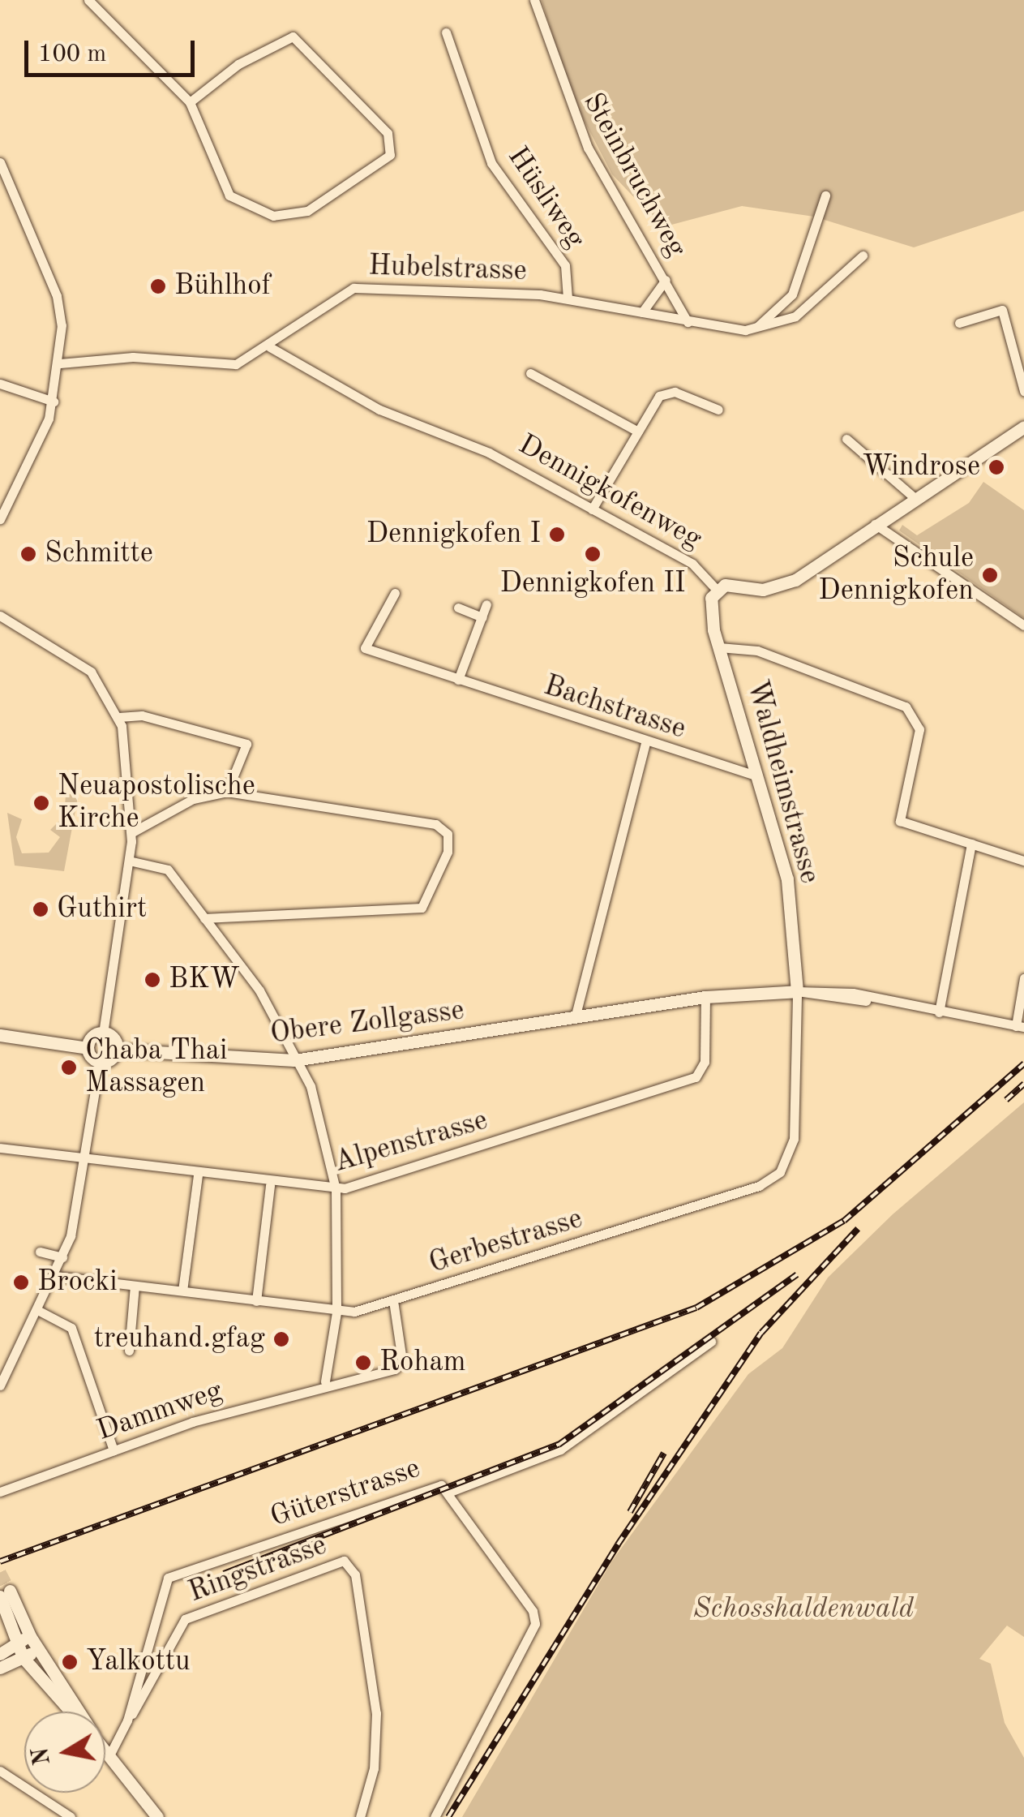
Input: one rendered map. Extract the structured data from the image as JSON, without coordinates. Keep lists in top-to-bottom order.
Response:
{
  "streets": {
    "street": [
      "Steinbruchweg",
      "Hüsliweg",
      "Hubelstrasse",
      "Dennigkofenweg",
      "Bachstrasse",
      "Waldheimstrasse",
      "Obere Zollgasse",
      "Alpenstrasse",
      "Gerbestrasse",
      "Dammweg",
      "Güterstrasse",
      "Ringstrasse"
    ]
  },
  "crossings": [
    ["Steinbruchweg", "Hubelstrasse"],
    ["Hüsliweg", "Hubelstrasse"],
    ["Hubelstrasse", "Dennigkofenweg"],
    ["Dennigkofenweg", "Waldheimstrasse"],
    ["Bachstrasse", "Waldheimstrasse"],
    ["Waldheimstrasse", "Obere Zollgasse"],
    ["Waldheimstrasse", "Gerbestrasse"],
    ["Obere Zollgasse", "Alpenstrasse"],
    ["Obere Zollgasse", "Gerbestrasse"],
    ["Gerbestrasse", "Dammweg"],
    ["Güterstrasse", "Ringstrasse"]
  ],
  "parks": ["Schosshaldenwald"],
  "places": [
    "Bühlhof",
    "Windrose",
    "Dennigkofen I",
    "Schmitte",
    "Dennigkofen II",
    "Schule Dennigkofen",
    "Neuapostolische Kirche",
    "Guthirt",
    "BKW",
    "Chaba Thai Massagen",
    "Brocki",
    "treuhand.gfag",
    "Roham",
    "Yalkottu"
  ],
  "scale_bar": "100 m",
  "north": "left"
}
